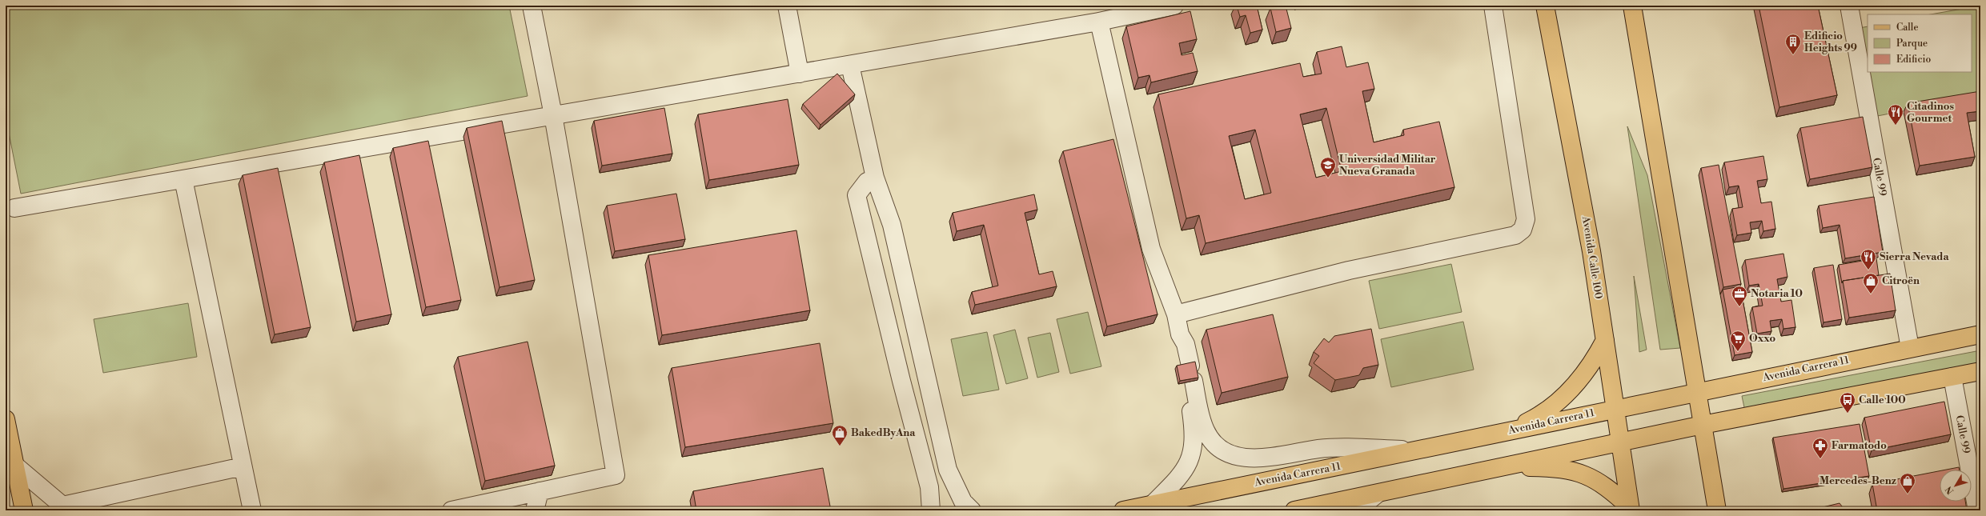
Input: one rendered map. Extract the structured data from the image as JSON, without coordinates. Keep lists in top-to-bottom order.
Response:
{
  "streets": {
    "main road": ["Avenida Calle 100", "Avenida Carrera 11"],
    "street": ["Calle 99"]
  },
  "crossings": [
    ["Calle 99", "Avenida Carrera 11"],
    ["Avenida Calle 100", "Avenida Carrera 11"]
  ],
  "places": {
    "building": ["Edificio Heights 99"],
    "restaurant": ["Citadinos Gourmet", "Sierra Nevada"],
    "school or university": ["Universidad Militar Nueva Granada"],
    "shop": ["Citroën", "BakedByAna", "Mercedes-Benz"],
    "office": ["Notaria 10"],
    "supermarket": ["Oxxo"],
    "bus stop": ["Calle 100"],
    "pharmacy": ["Farmatodo"]
  },
  "legend": ["Calle", "Parque", "Edificio"],
  "north": "bottom left"
}
